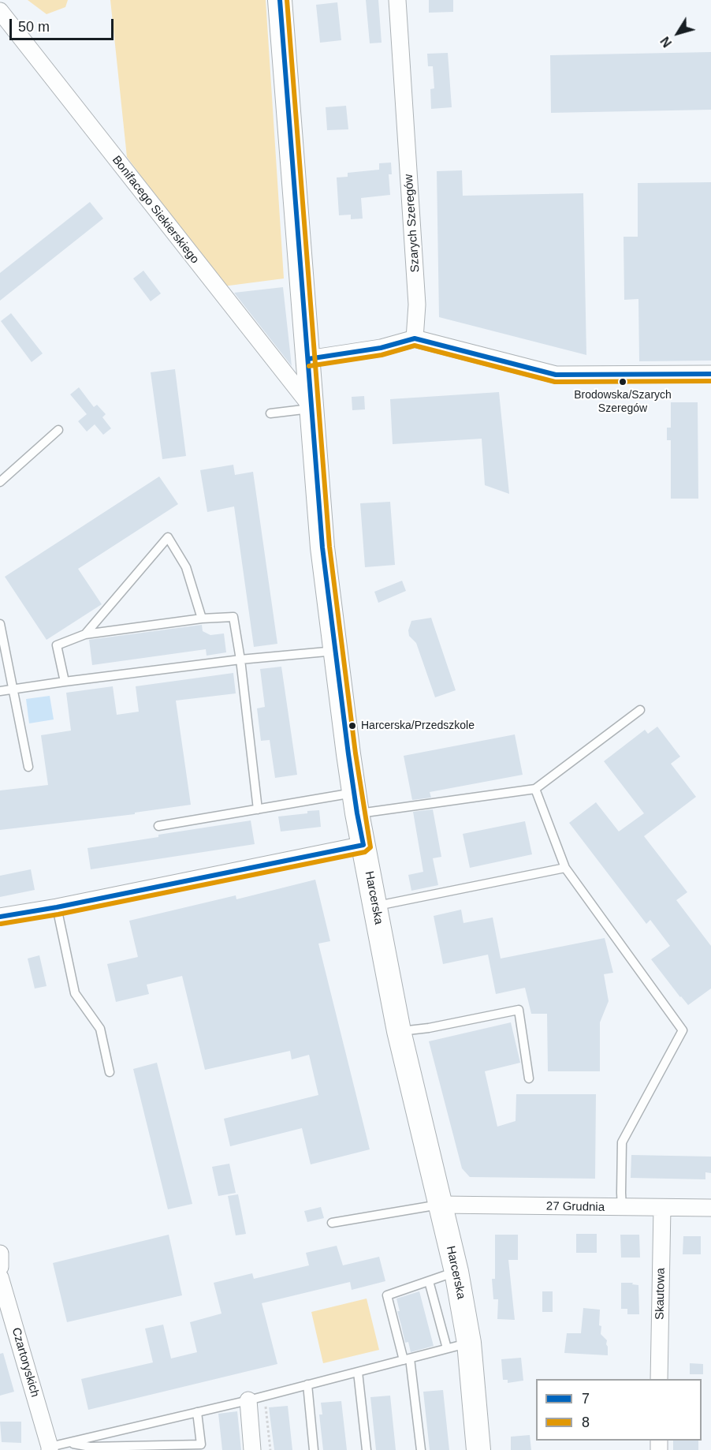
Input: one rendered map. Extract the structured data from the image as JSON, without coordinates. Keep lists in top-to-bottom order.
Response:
{
  "streets": {
    "street": [
      "Bonifacego Siekierskiego",
      "Szarych Szeregów",
      "Harcerska",
      "27 Grudnia",
      "Skautowa",
      "Czartoryskich"
    ]
  },
  "crossings": [
    ["Bonifacego Siekierskiego", "Harcerska"],
    ["Harcerska", "27 Grudnia"],
    ["27 Grudnia", "Skautowa"]
  ],
  "places": ["Brodowska/Szarych Szeregów", "Harcerska/Przedszkole"],
  "lines": ["transit line 7", "transit line 8"],
  "legend": ["7", "8"],
  "scale_bar": "50 m",
  "north": "bottom left"
}
